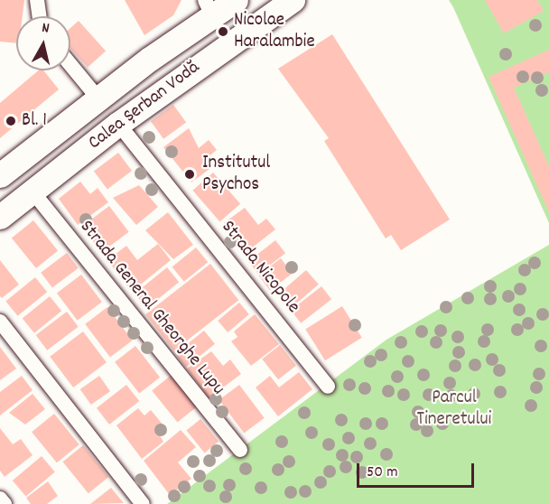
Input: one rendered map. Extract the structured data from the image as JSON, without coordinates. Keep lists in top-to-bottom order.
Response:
{
  "streets": {
    "main road": ["Calea Șerban Vodă"],
    "street": ["Strada Nicopole", "Strada General Gheorghe Lupu"]
  },
  "crossings": [
    ["Calea Șerban Vodă", "Strada Nicopole"],
    ["Calea Șerban Vodă", "Strada General Gheorghe Lupu"]
  ],
  "parks": ["Parcul Tineretului"],
  "places": ["Nicolae Haralambie", "Bl. 1", "Institutul Psychos"],
  "scale_bar": "50 m",
  "north": "top"
}
